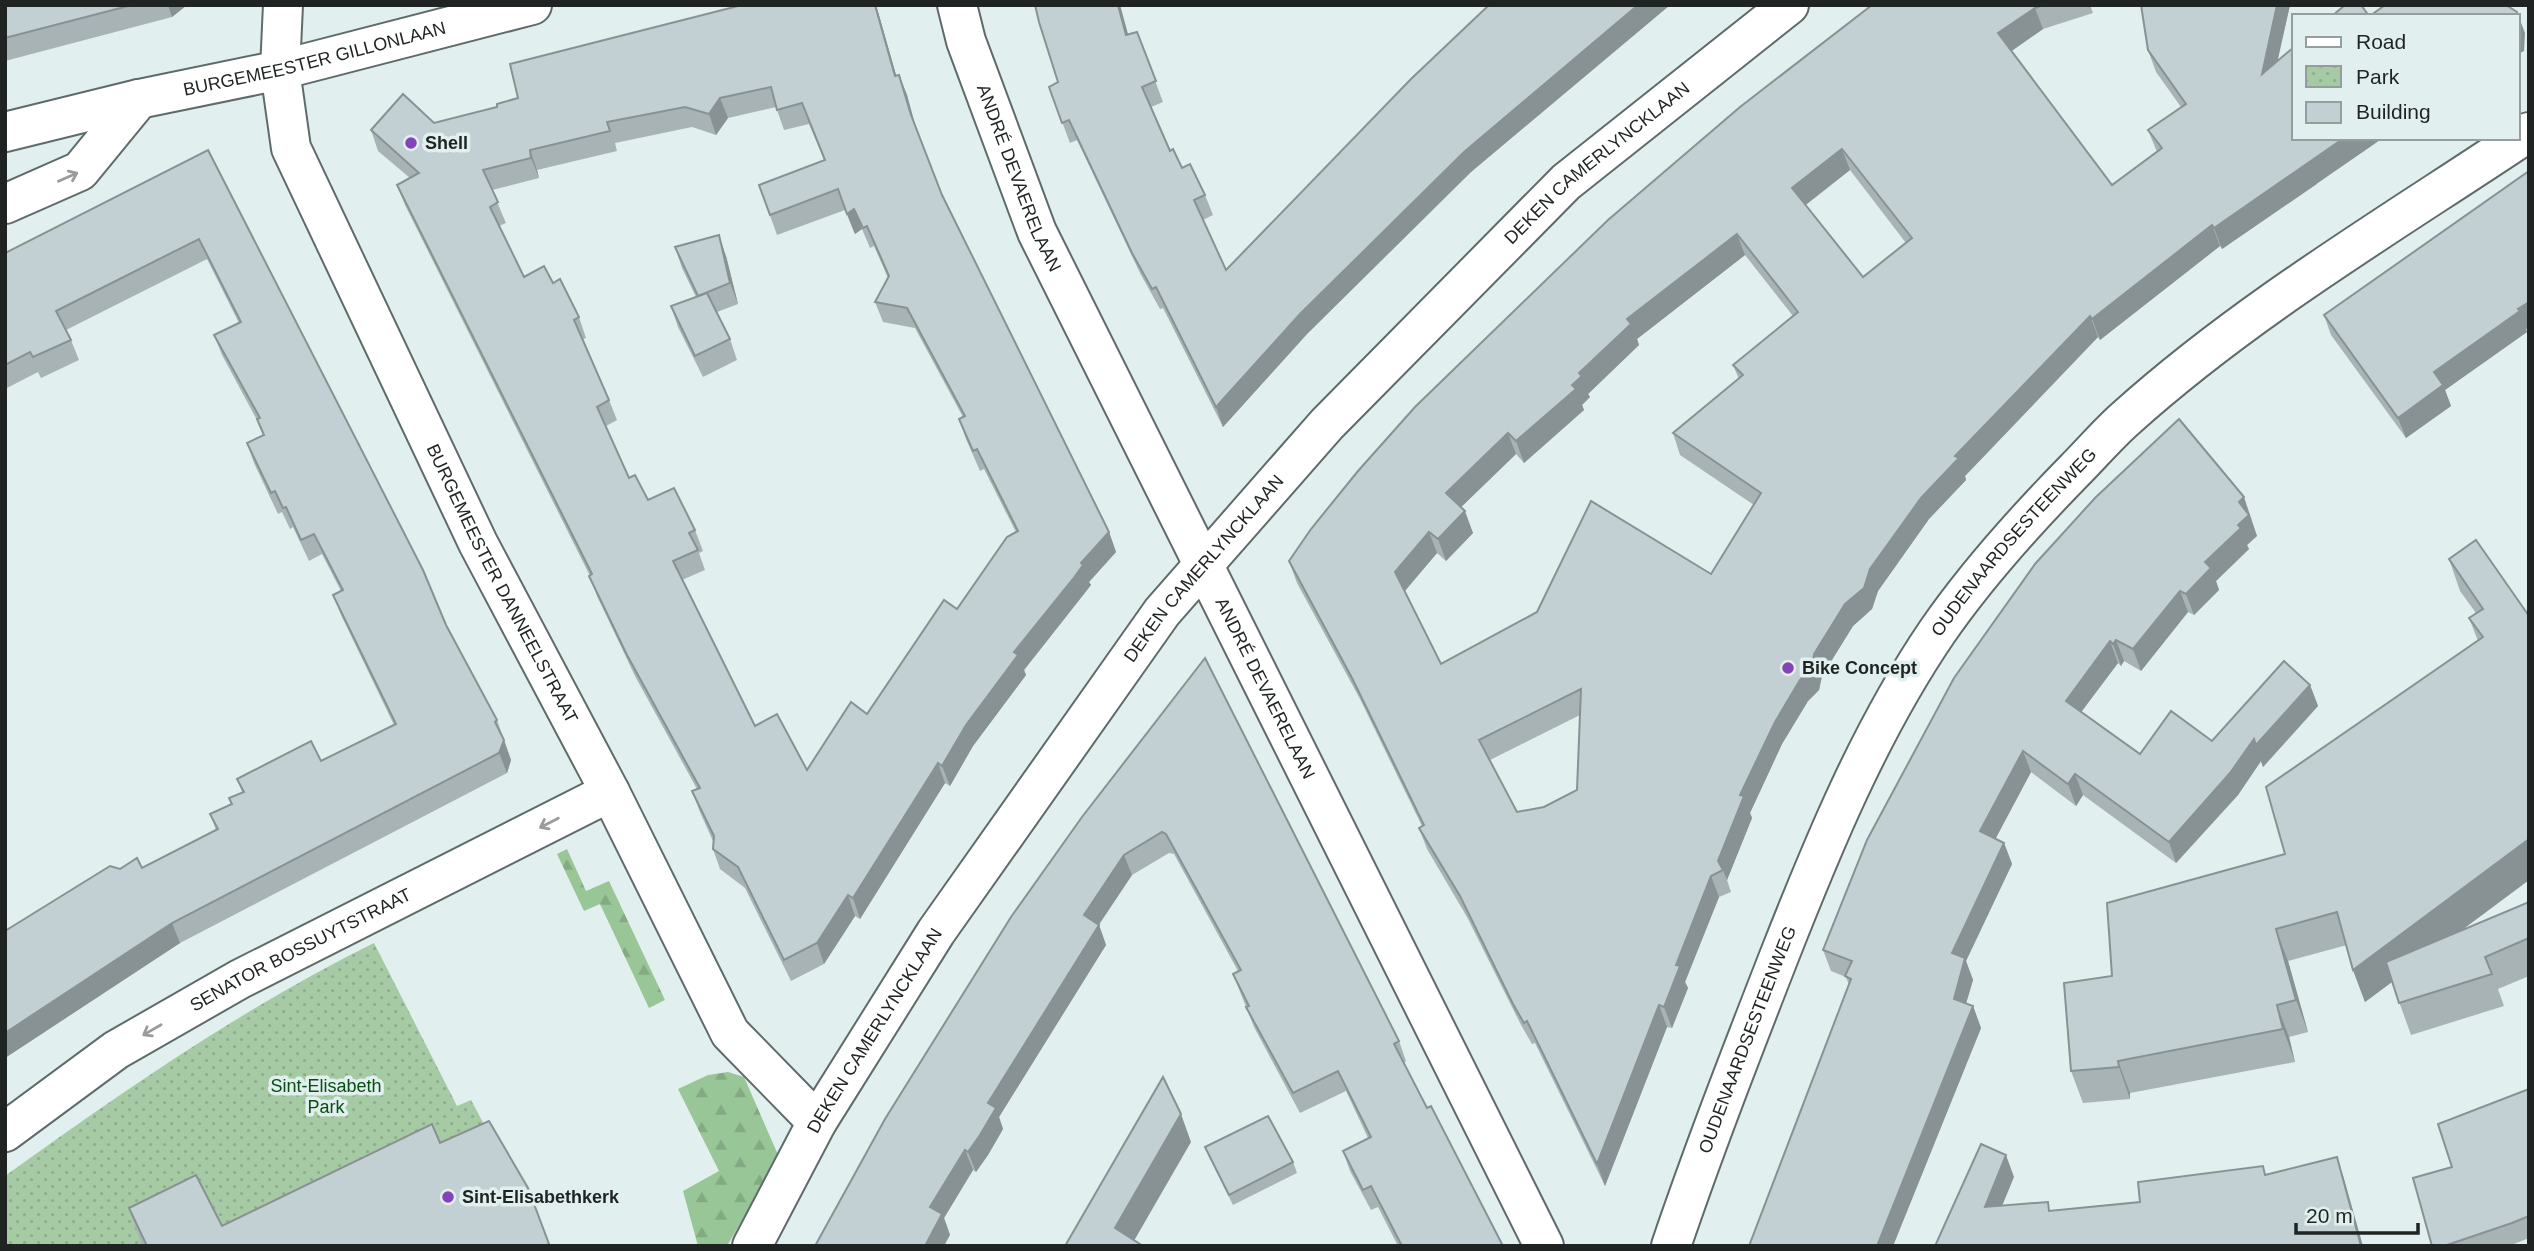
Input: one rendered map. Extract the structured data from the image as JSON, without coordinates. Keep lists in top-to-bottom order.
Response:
{
  "streets": {
    "street": [
      "BURGEMEESTER GILLONLAAN",
      "DEKEN CAMERLYNCKLAAN",
      "ANDRÉ DEVAERELAAN",
      "OUDENAARDSESTEENWEG",
      "BURGEMEESTER DANNEELSTRAAT",
      "SENATOR BOSSUYTSTRAAT"
    ]
  },
  "crossings": [
    ["BURGEMEESTER GILLONLAAN", "BURGEMEESTER DANNEELSTRAAT"],
    ["DEKEN CAMERLYNCKLAAN", "ANDRÉ DEVAERELAAN"],
    ["DEKEN CAMERLYNCKLAAN", "BURGEMEESTER DANNEELSTRAAT"],
    ["BURGEMEESTER DANNEELSTRAAT", "SENATOR BOSSUYTSTRAAT"]
  ],
  "one_way": ["SENATOR BOSSUYTSTRAAT"],
  "parks": ["Sint-Elisabeth Park"],
  "places": ["Shell", "Bike Concept", "Sint-Elisabethkerk"],
  "legend": ["Road", "Park", "Building"],
  "scale_bar": "20 m"
}
